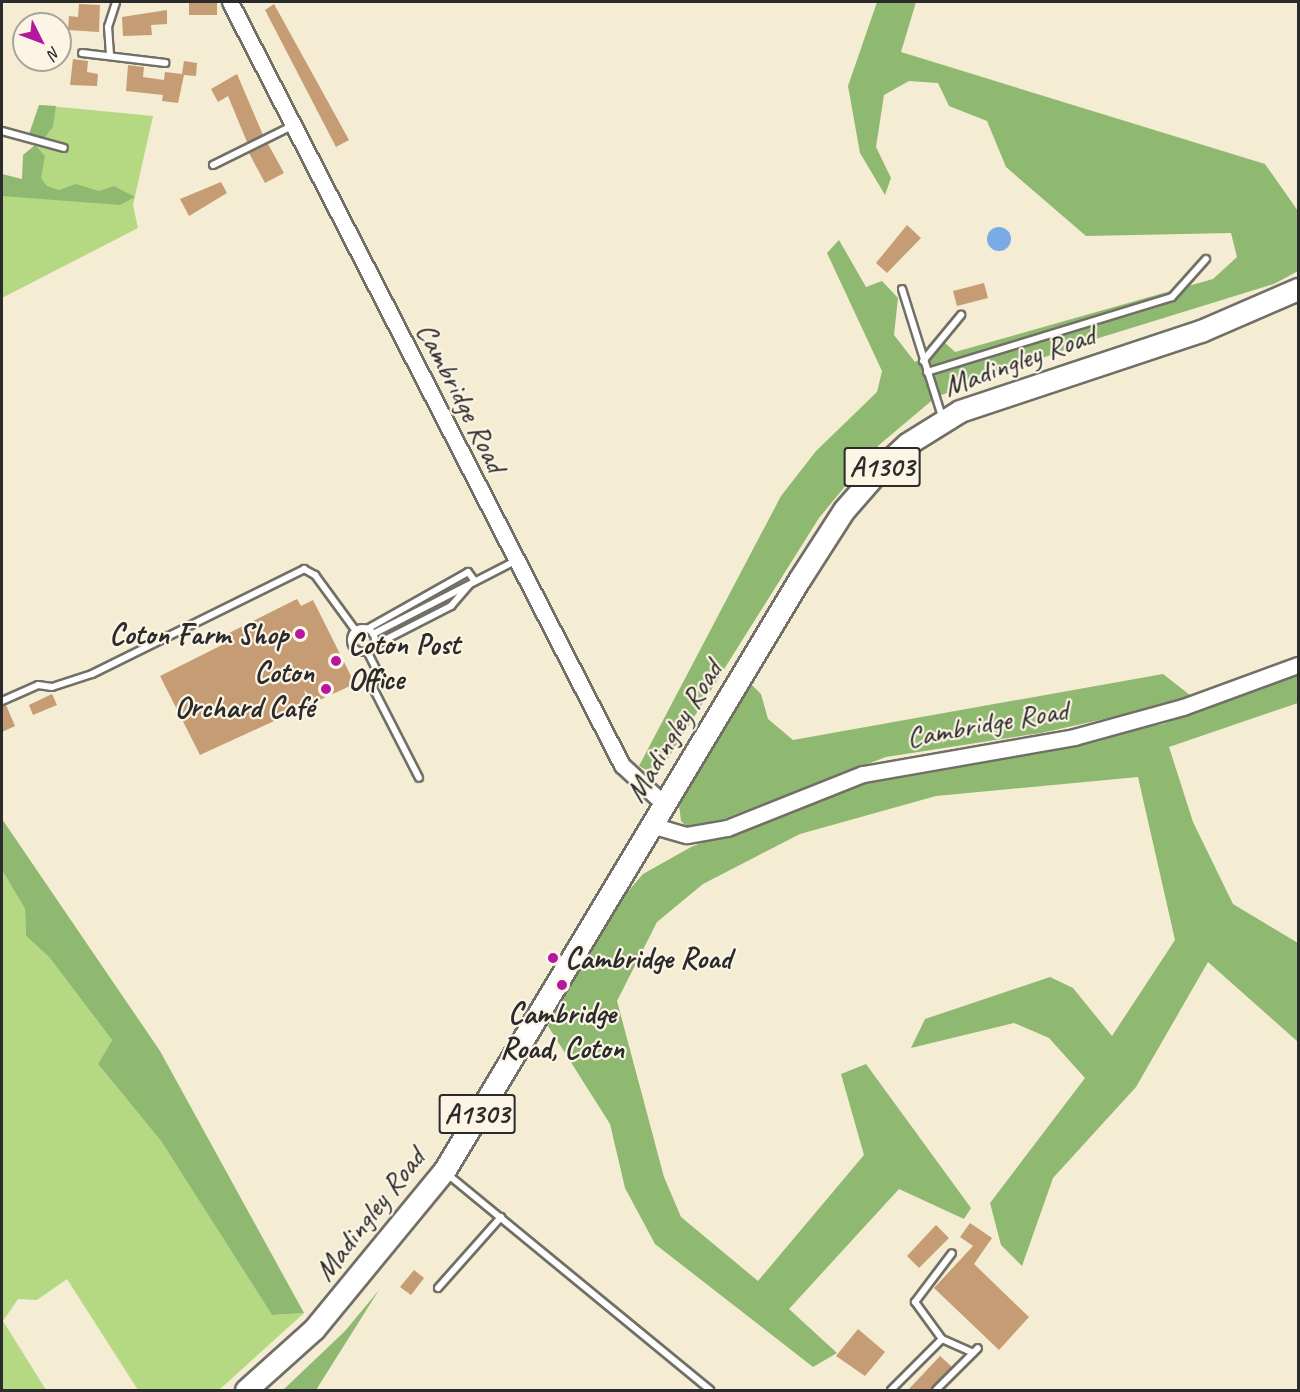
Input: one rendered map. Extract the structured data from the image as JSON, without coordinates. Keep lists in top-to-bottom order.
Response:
{
  "streets": {
    "highway": ["Madingley Road", "A1303"],
    "street": ["Cambridge Road"]
  },
  "crossings": [
    ["Madingley Road", "Cambridge Road"]
  ],
  "places": [
    "Coton Farm Shop",
    "Coton Post Office",
    "Coton Orchard Café",
    "Cambridge Road",
    "Cambridge Road, Coton"
  ],
  "north": "bottom right"
}
